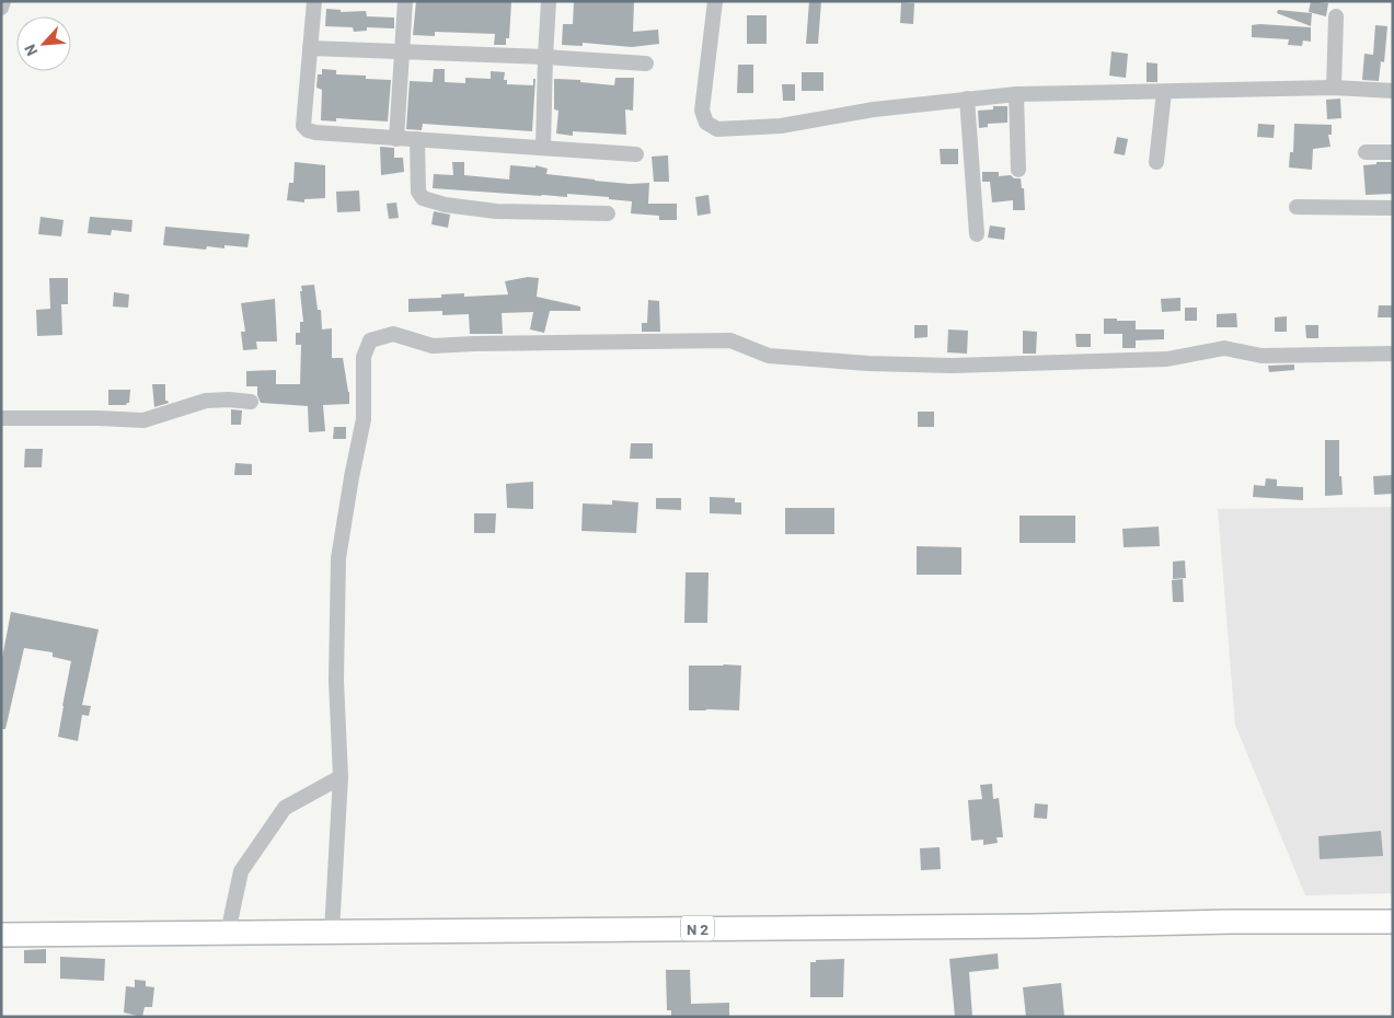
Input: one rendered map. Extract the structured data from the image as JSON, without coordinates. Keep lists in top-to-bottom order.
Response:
{
  "streets": {
    "main road": ["N 2"]
  },
  "north": "bottom left"
}
